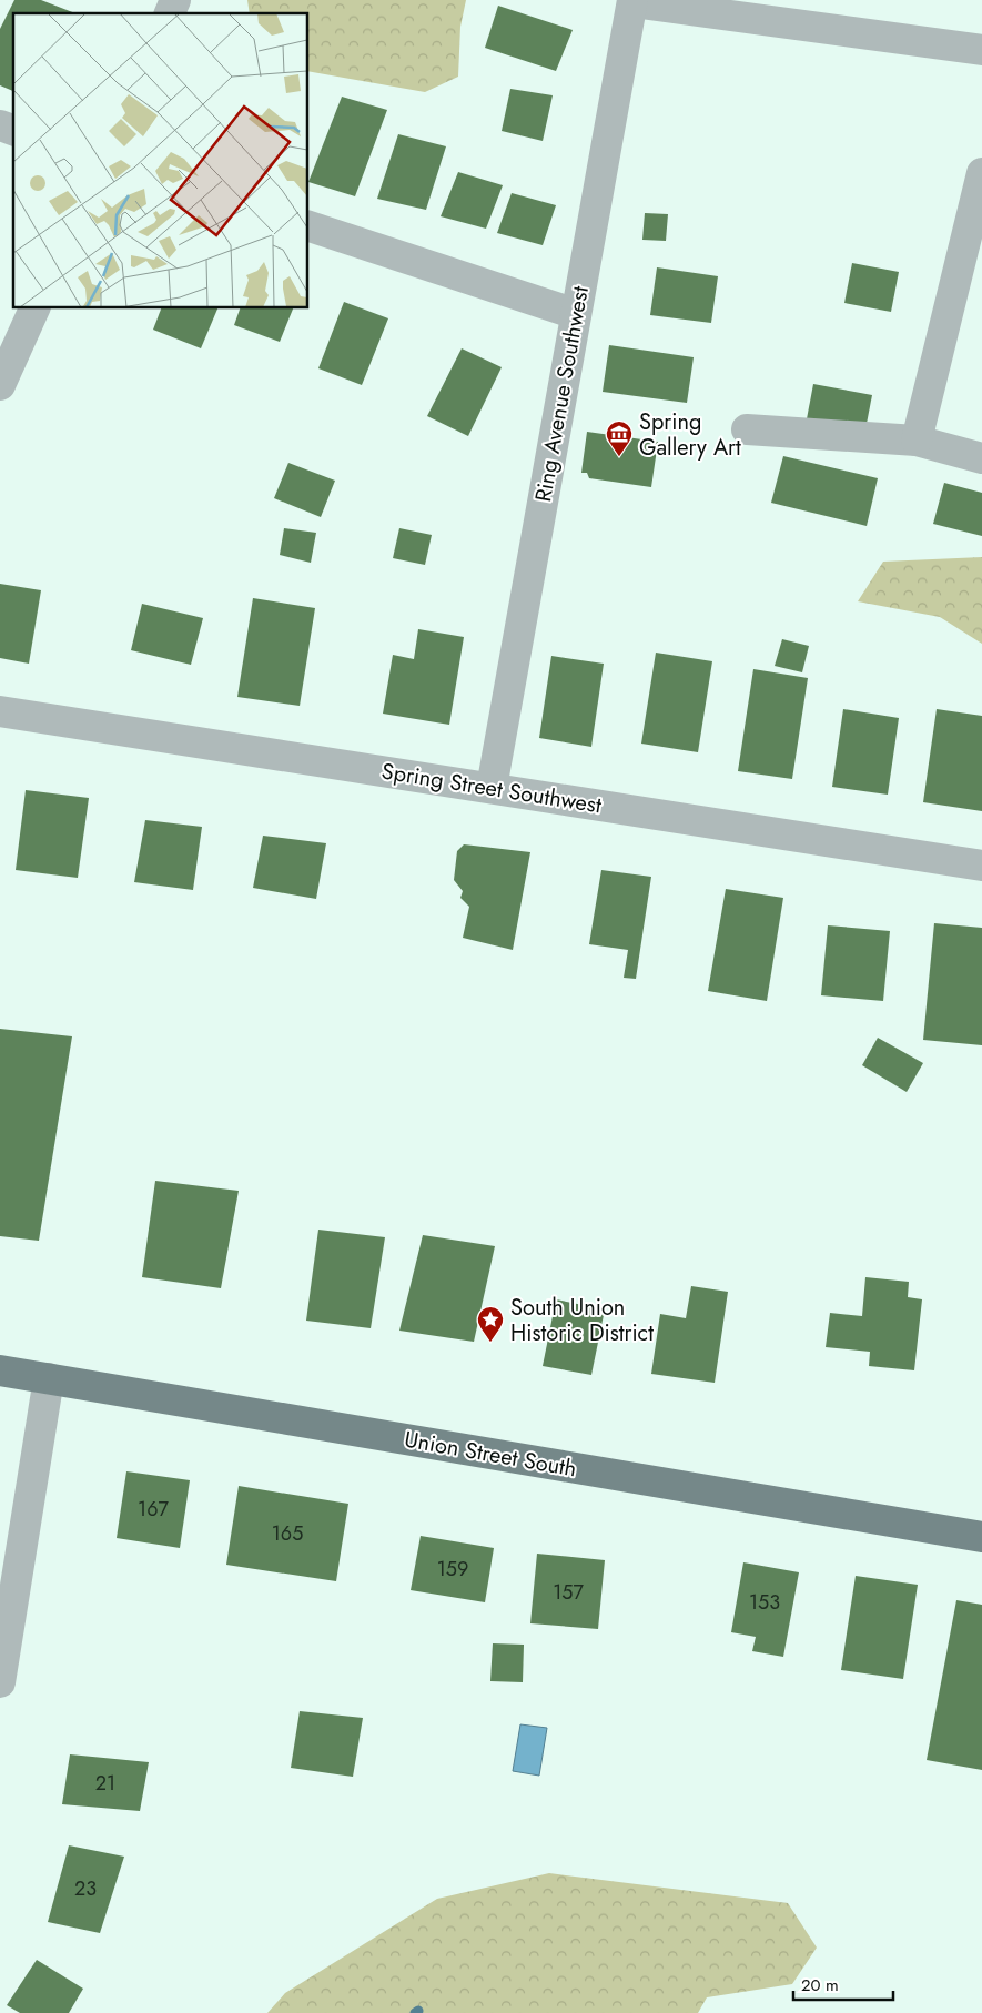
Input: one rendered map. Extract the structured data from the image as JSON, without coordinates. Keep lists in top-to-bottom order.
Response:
{
  "streets": {
    "main road": ["Union Street South"],
    "street": ["Ring Avenue Southwest", "Spring Street Southwest"]
  },
  "crossings": [
    ["Ring Avenue Southwest", "Spring Street Southwest"]
  ],
  "places": {
    "museum": ["Spring Gallery Art"],
    "place": ["South Union Historic District"]
  },
  "house_numbers": [
    "167",
    "165",
    "159",
    "157",
    "153",
    "21",
    "23"
  ],
  "scale_bar": "20 m"
}
